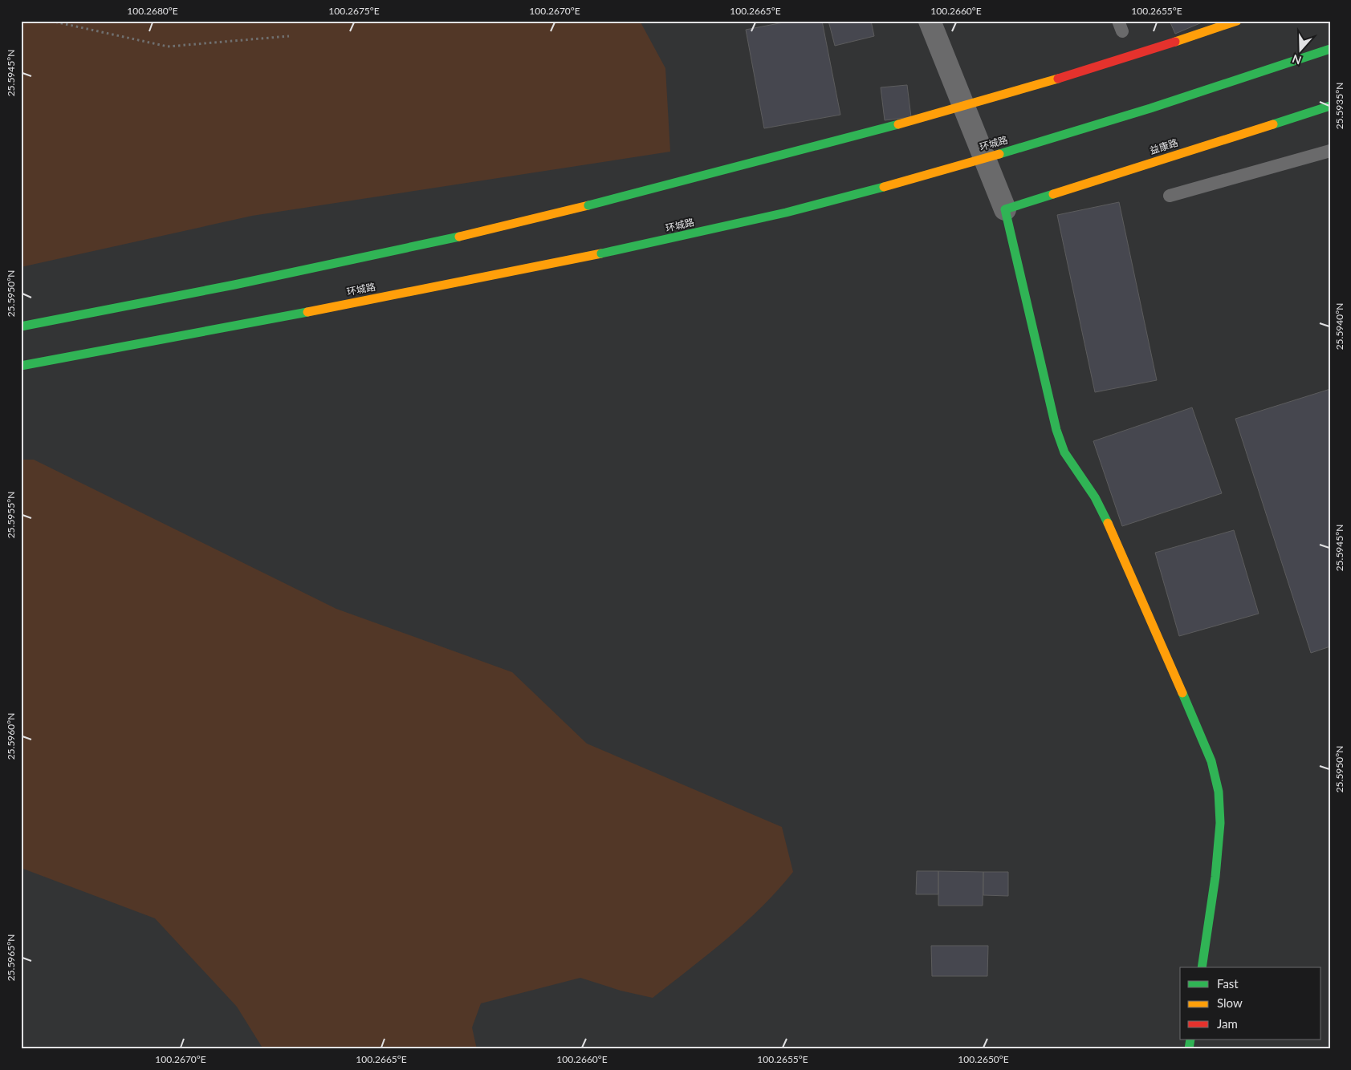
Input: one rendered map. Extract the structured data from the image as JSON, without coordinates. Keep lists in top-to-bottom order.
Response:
{
  "streets": {
    "main road": ["环城路", "益康路"]
  },
  "legend": ["Fast", "Slow", "Jam"],
  "north": "bottom",
  "coordinates": [
    "100.2680°E",
    "100.2675°E",
    "100.2670°E",
    "100.2665°E",
    "100.2660°E",
    "100.2655°E",
    "25.5945°N",
    "25.5935°N",
    "25.5950°N",
    "25.5940°N",
    "25.5955°N",
    "25.5960°N",
    "25.5965°N",
    "100.2650°E"
  ]
}
